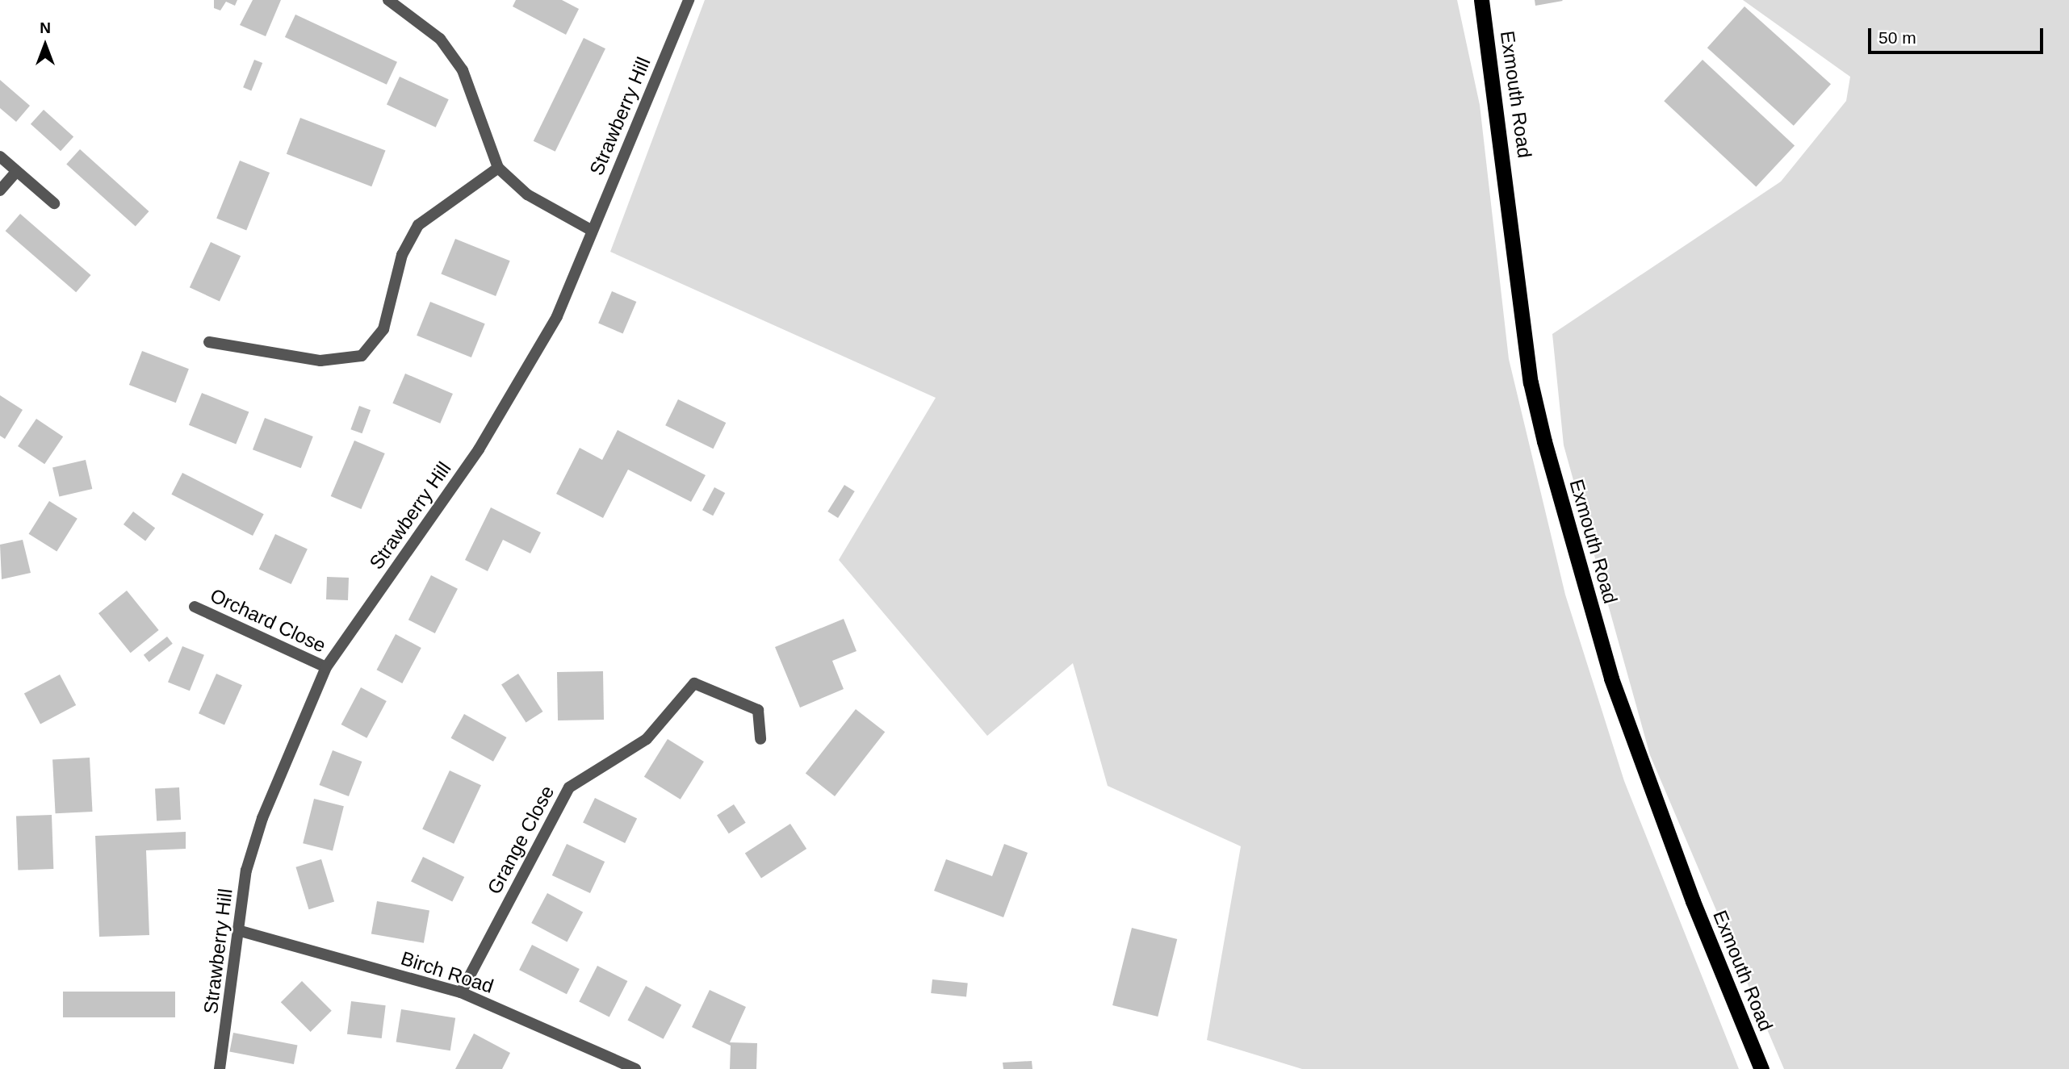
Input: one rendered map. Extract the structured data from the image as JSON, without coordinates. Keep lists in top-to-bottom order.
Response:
{
  "streets": {
    "highway": ["Exmouth Road"],
    "street": [
      "Strawberry Hill",
      "Orchard Close",
      "Grange Close",
      "Birch Road"
    ]
  },
  "crossings": [
    ["Strawberry Hill", "Orchard Close"],
    ["Strawberry Hill", "Birch Road"],
    ["Grange Close", "Birch Road"]
  ],
  "scale_bar": "50 m",
  "north": "top"
}
